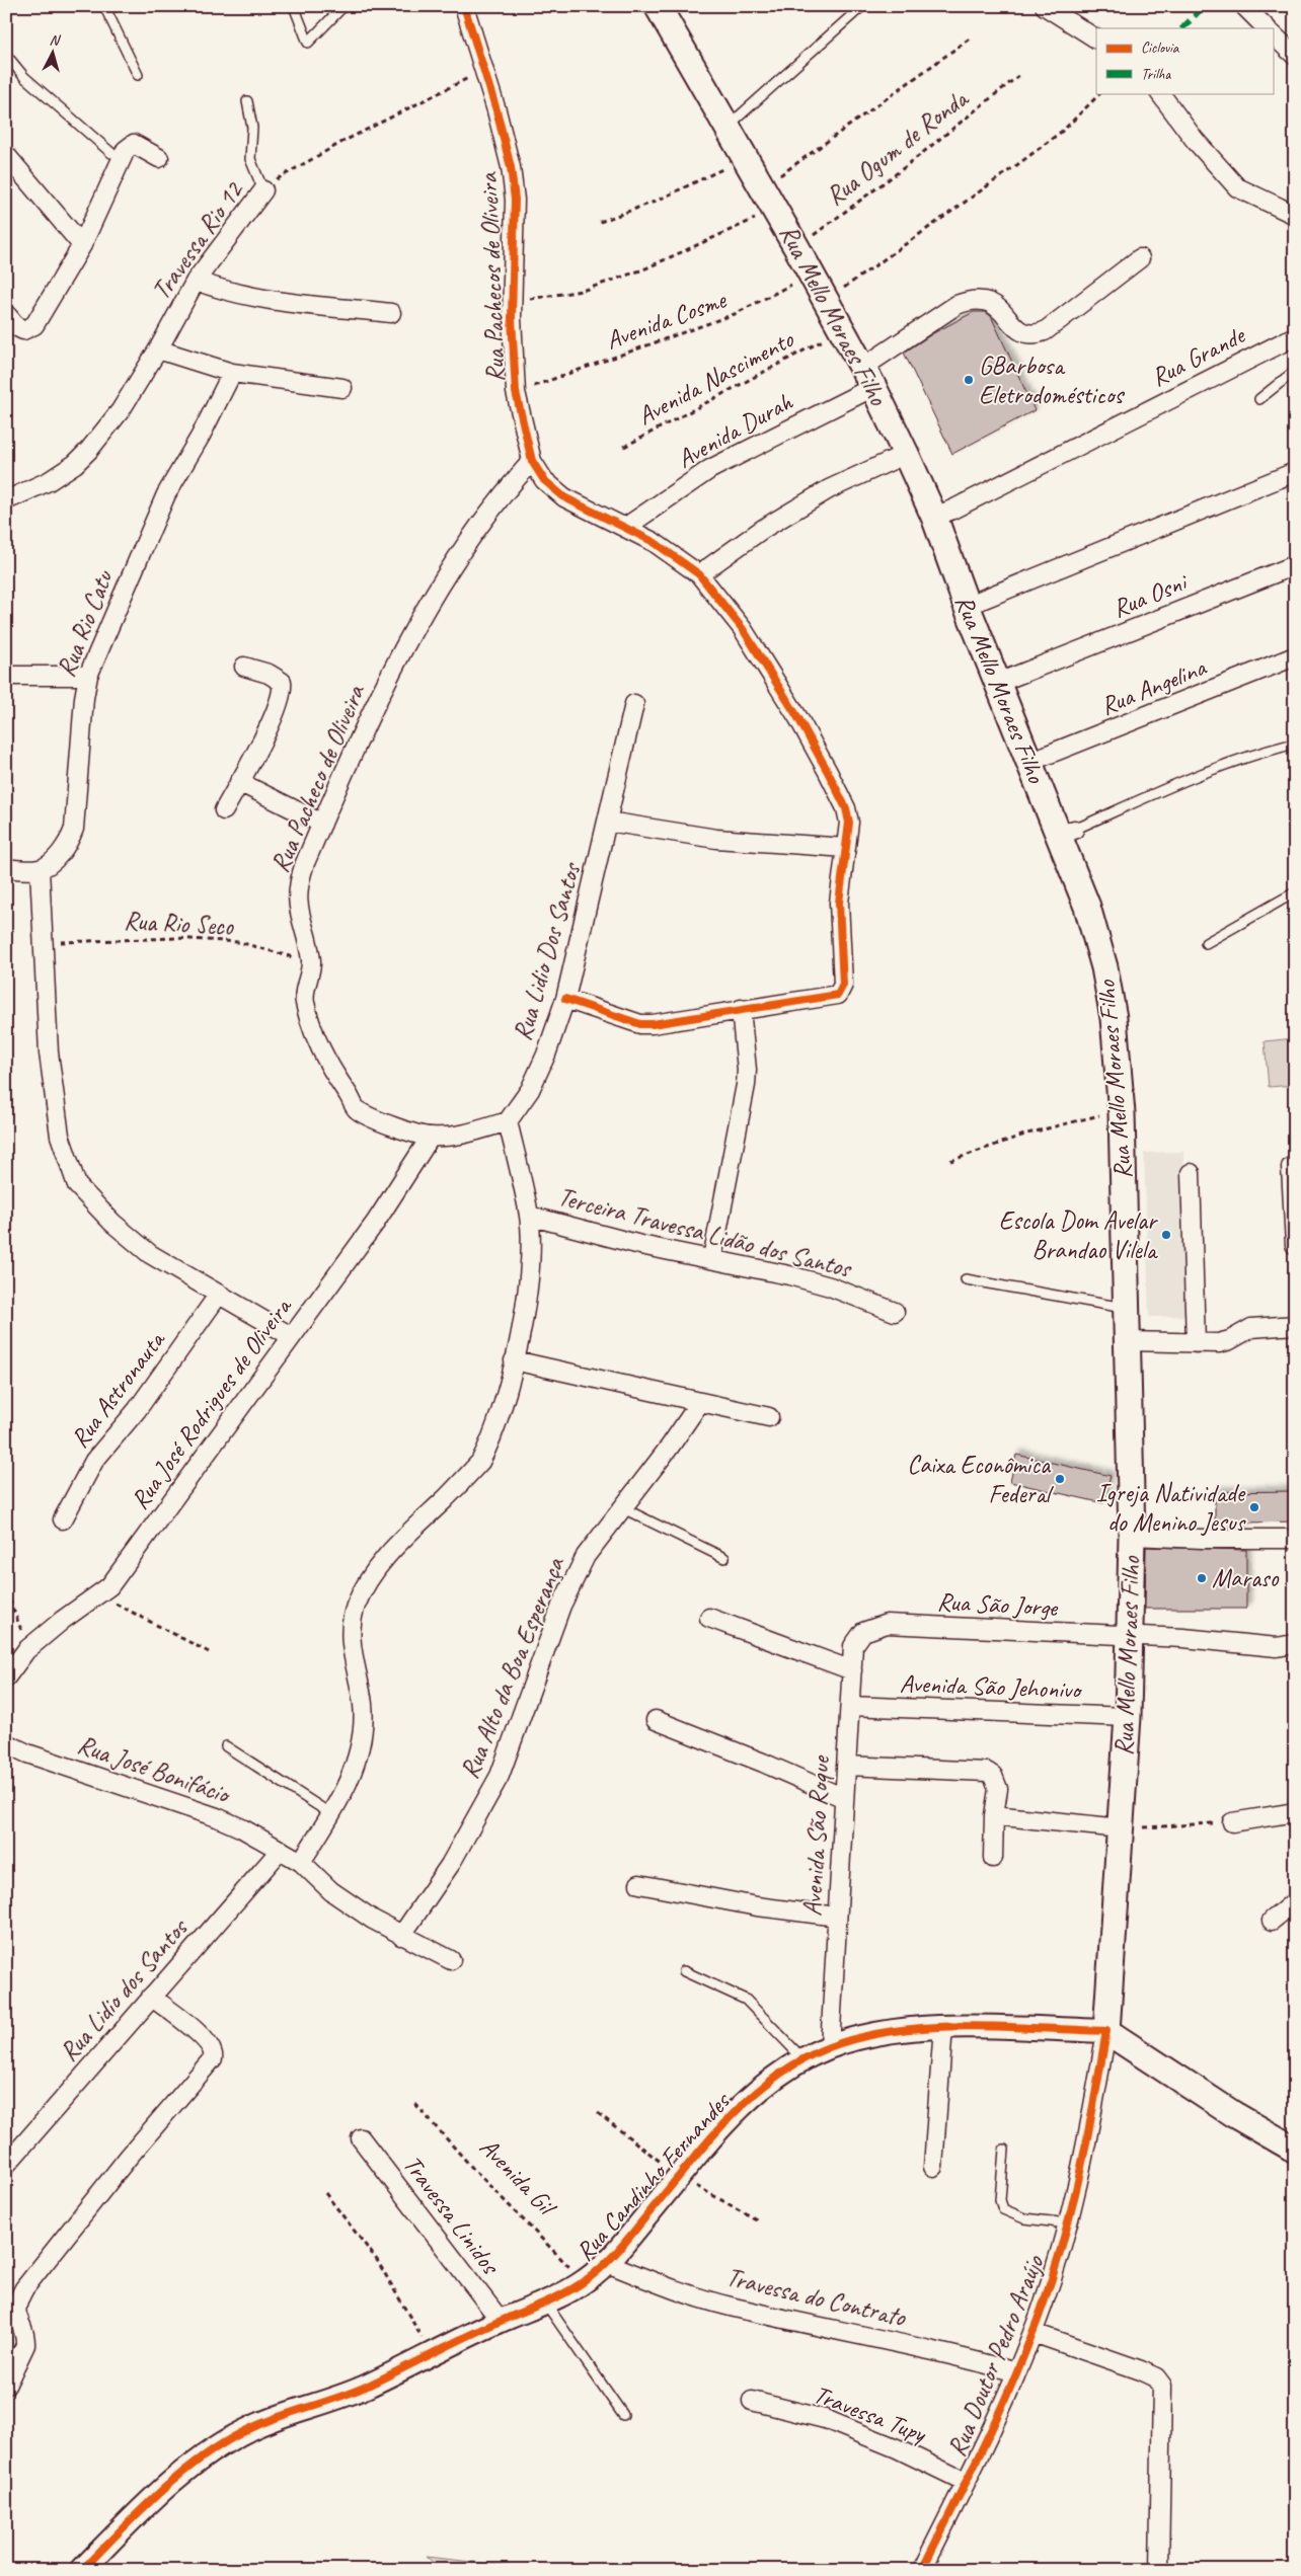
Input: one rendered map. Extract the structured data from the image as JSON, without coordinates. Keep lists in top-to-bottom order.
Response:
{
  "streets": {
    "main road": ["Rua Mello Moraes Filho"],
    "street": [
      "Travessa Rio 12",
      "Rua Pachecos de Oliveira",
      "Rua Grande",
      "Avenida Durah",
      "Rua Osni",
      "Rua Rio Catu",
      "Rua Angelina",
      "Rua Pacheco de Oliveira",
      "Rua Lidio Dos Santos",
      "Terceira Travessa Lidão dos Santos",
      "Rua Astronauta",
      "Rua José Rodrigues de Oliveira",
      "Rua São Jorge",
      "Rua Alto da Boa Esperança",
      "Avenida São Jehonivo",
      "Rua José Bonifácio",
      "Avenida São Roque",
      "Rua Lidio dos Santos",
      "Rua Candinho Fernandes",
      "Travessa Linidos",
      "Travessa do Contrato",
      "Rua Doutor Pedro Araújo",
      "Travessa Tupy"
    ],
    "path": [
      "Rua Ogum de Ronda",
      "Avenida Cosme",
      "Avenida Nascimento",
      "Rua Rio Seco",
      "Avenida Gil"
    ]
  },
  "crossings": [
    ["Rua Ogum de Ronda", "Rua Mello Moraes Filho"],
    ["Travessa Rio 12", "Rua Pachecos de Oliveira"],
    ["Rua Pachecos de Oliveira", "Rua Pacheco de Oliveira"],
    ["Rua Mello Moraes Filho", "Rua Grande"],
    ["Rua Mello Moraes Filho", "Avenida Durah"],
    ["Rua Mello Moraes Filho", "Rua Osni"],
    ["Rua Mello Moraes Filho", "Rua Angelina"],
    ["Rua Mello Moraes Filho", "Rua São Jorge"],
    ["Rua Mello Moraes Filho", "Avenida São Jehonivo"],
    ["Rua Mello Moraes Filho", "Rua Candinho Fernandes"],
    ["Rua Mello Moraes Filho", "Rua Doutor Pedro Araújo"],
    ["Rua Pacheco de Oliveira", "Rua Rio Seco"],
    ["Rua Pacheco de Oliveira", "Rua Lidio Dos Santos"],
    ["Rua Pacheco de Oliveira", "Rua José Rodrigues de Oliveira"],
    ["Rua São Jorge", "Avenida São Roque"],
    ["Avenida São Jehonivo", "Avenida São Roque"],
    ["Rua José Bonifácio", "Rua Lidio dos Santos"],
    ["Avenida São Roque", "Rua Candinho Fernandes"],
    ["Avenida Gil", "Rua Candinho Fernandes"],
    ["Rua Candinho Fernandes", "Travessa Linidos"],
    ["Rua Candinho Fernandes", "Travessa do Contrato"],
    ["Rua Candinho Fernandes", "Rua Doutor Pedro Araújo"],
    ["Travessa do Contrato", "Rua Doutor Pedro Araújo"],
    ["Rua Doutor Pedro Araújo", "Travessa Tupy"]
  ],
  "places": [
    "GBarbosa Eletrodomésticos",
    "Escola Dom Avelar Brandao Vilela",
    "Caixa Econômica Federal",
    "Igreja Natividade do Menino Jesus",
    "Maraso"
  ],
  "legend": ["Ciclovia", "Trilha"],
  "north": "top"
}
